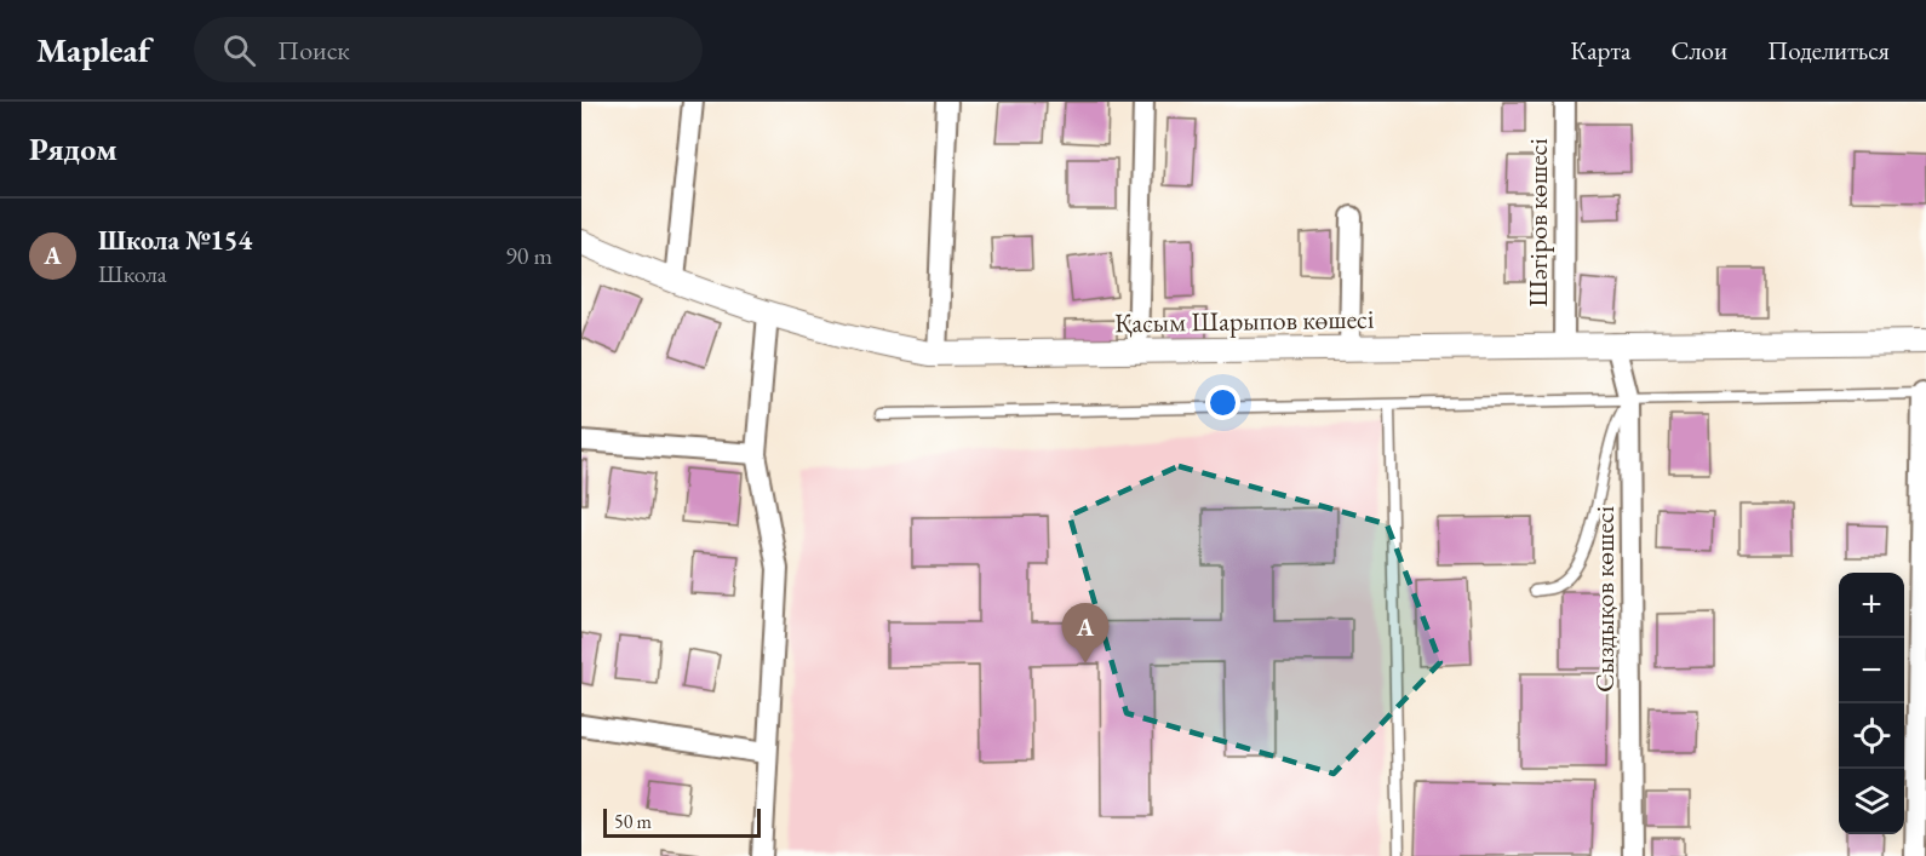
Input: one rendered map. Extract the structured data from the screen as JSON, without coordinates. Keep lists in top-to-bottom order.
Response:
{
  "streets": {
    "street": ["Шәгіров көшесі", "Қасым Шарыпов көшесі", "Сыздықов көшесі"]
  },
  "crossings": [
    ["Шәгіров көшесі", "Қасым Шарыпов көшесі"],
    ["Қасым Шарыпов көшесі", "Сыздықов көшесі"]
  ],
  "scale_bar": "50 m",
  "page": {
    "header": "Mapleaf",
    "search": "Поиск",
    "nav": ["Карта", "Слои", "Поделиться"],
    "heading": "Рядом",
    "list": [
      {
        "mark": "A",
        "name": "Школа №154",
        "note": "Школа",
        "value": "90 m"
      }
    ],
    "map_buttons": ["+", "−"],
    "pins": "A",
    "scale": "50 m"
  }
}
